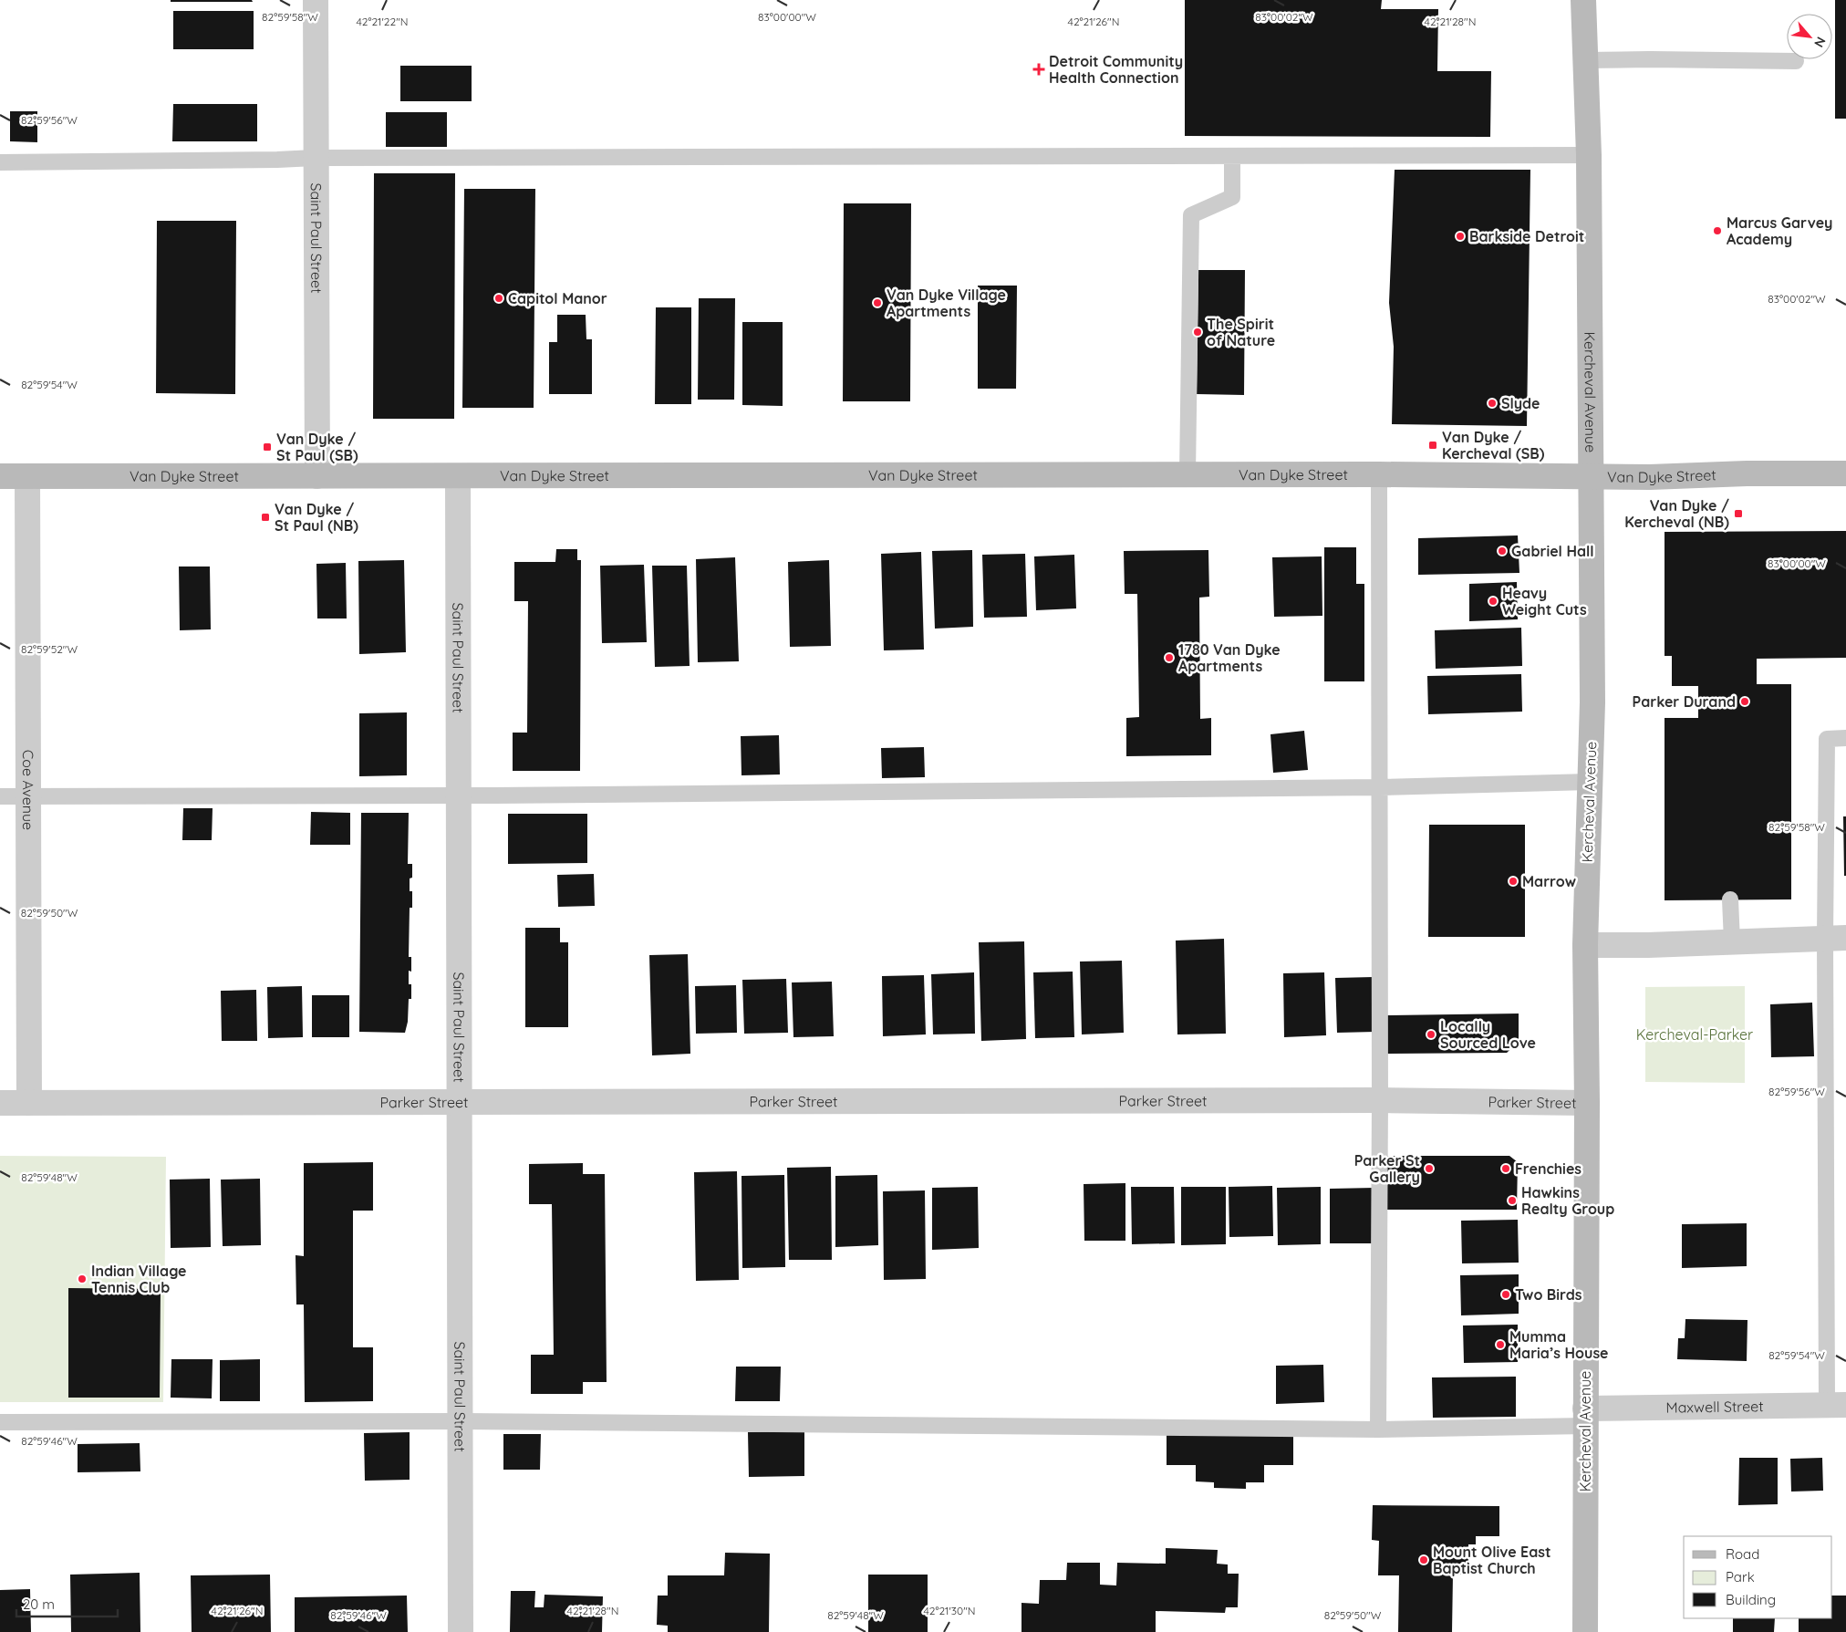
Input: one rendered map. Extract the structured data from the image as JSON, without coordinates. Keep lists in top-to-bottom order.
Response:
{
  "streets": {
    "main road": ["Kercheval Avenue", "Van Dyke Street"],
    "street": [
      "Saint Paul Street",
      "Coe Avenue",
      "Parker Street",
      "Maxwell Street"
    ]
  },
  "crossings": [
    ["Saint Paul Street", "Van Dyke Street"],
    ["Saint Paul Street", "Parker Street"],
    ["Kercheval Avenue", "Van Dyke Street"],
    ["Kercheval Avenue", "Parker Street"],
    ["Kercheval Avenue", "Maxwell Street"],
    ["Van Dyke Street", "Coe Avenue"],
    ["Coe Avenue", "Parker Street"]
  ],
  "parks": ["Kercheval-Parker"],
  "places": {
    "health": ["Detroit Community Health Connection"],
    "other": [
      "Marcus Garvey Academy",
      "Barkside Detroit",
      "Capitol Manor",
      "Van Dyke Village Apartments",
      "The Spirit of Nature",
      "Slyde",
      "Gabriel Hall",
      "Heavy Weight Cuts",
      "1780 Van Dyke Apartments",
      "Parker Durand",
      "Marrow",
      "Locally Sourced Love",
      "Parker St Gallery",
      "Frenchies",
      "Hawkins Realty Group",
      "Indian Village Tennis Club",
      "Two Birds",
      "Mumma Maria’s House",
      "Mount Olive East Baptist Church"
    ],
    "transit": [
      "Van Dyke / Kercheval (SB)",
      "Van Dyke / St Paul (SB)",
      "Van Dyke / Kercheval (NB)",
      "Van Dyke / St Paul (NB)"
    ]
  },
  "legend": ["Road", "Park", "Building"],
  "scale_bar": "20 m",
  "north": "bottom right",
  "coordinates": [
    "83°00'02\"W",
    "82°59'58\"W",
    "83°00'00\"W",
    "42°21'22\"N",
    "42°21'26\"N",
    "42°21'28\"N",
    "82°59'56\"W",
    "82°59'54\"W",
    "82°59'52\"W",
    "82°59'50\"W",
    "82°59'48\"W",
    "82°59'46\"W",
    "42°21'30\"N"
  ]
}
